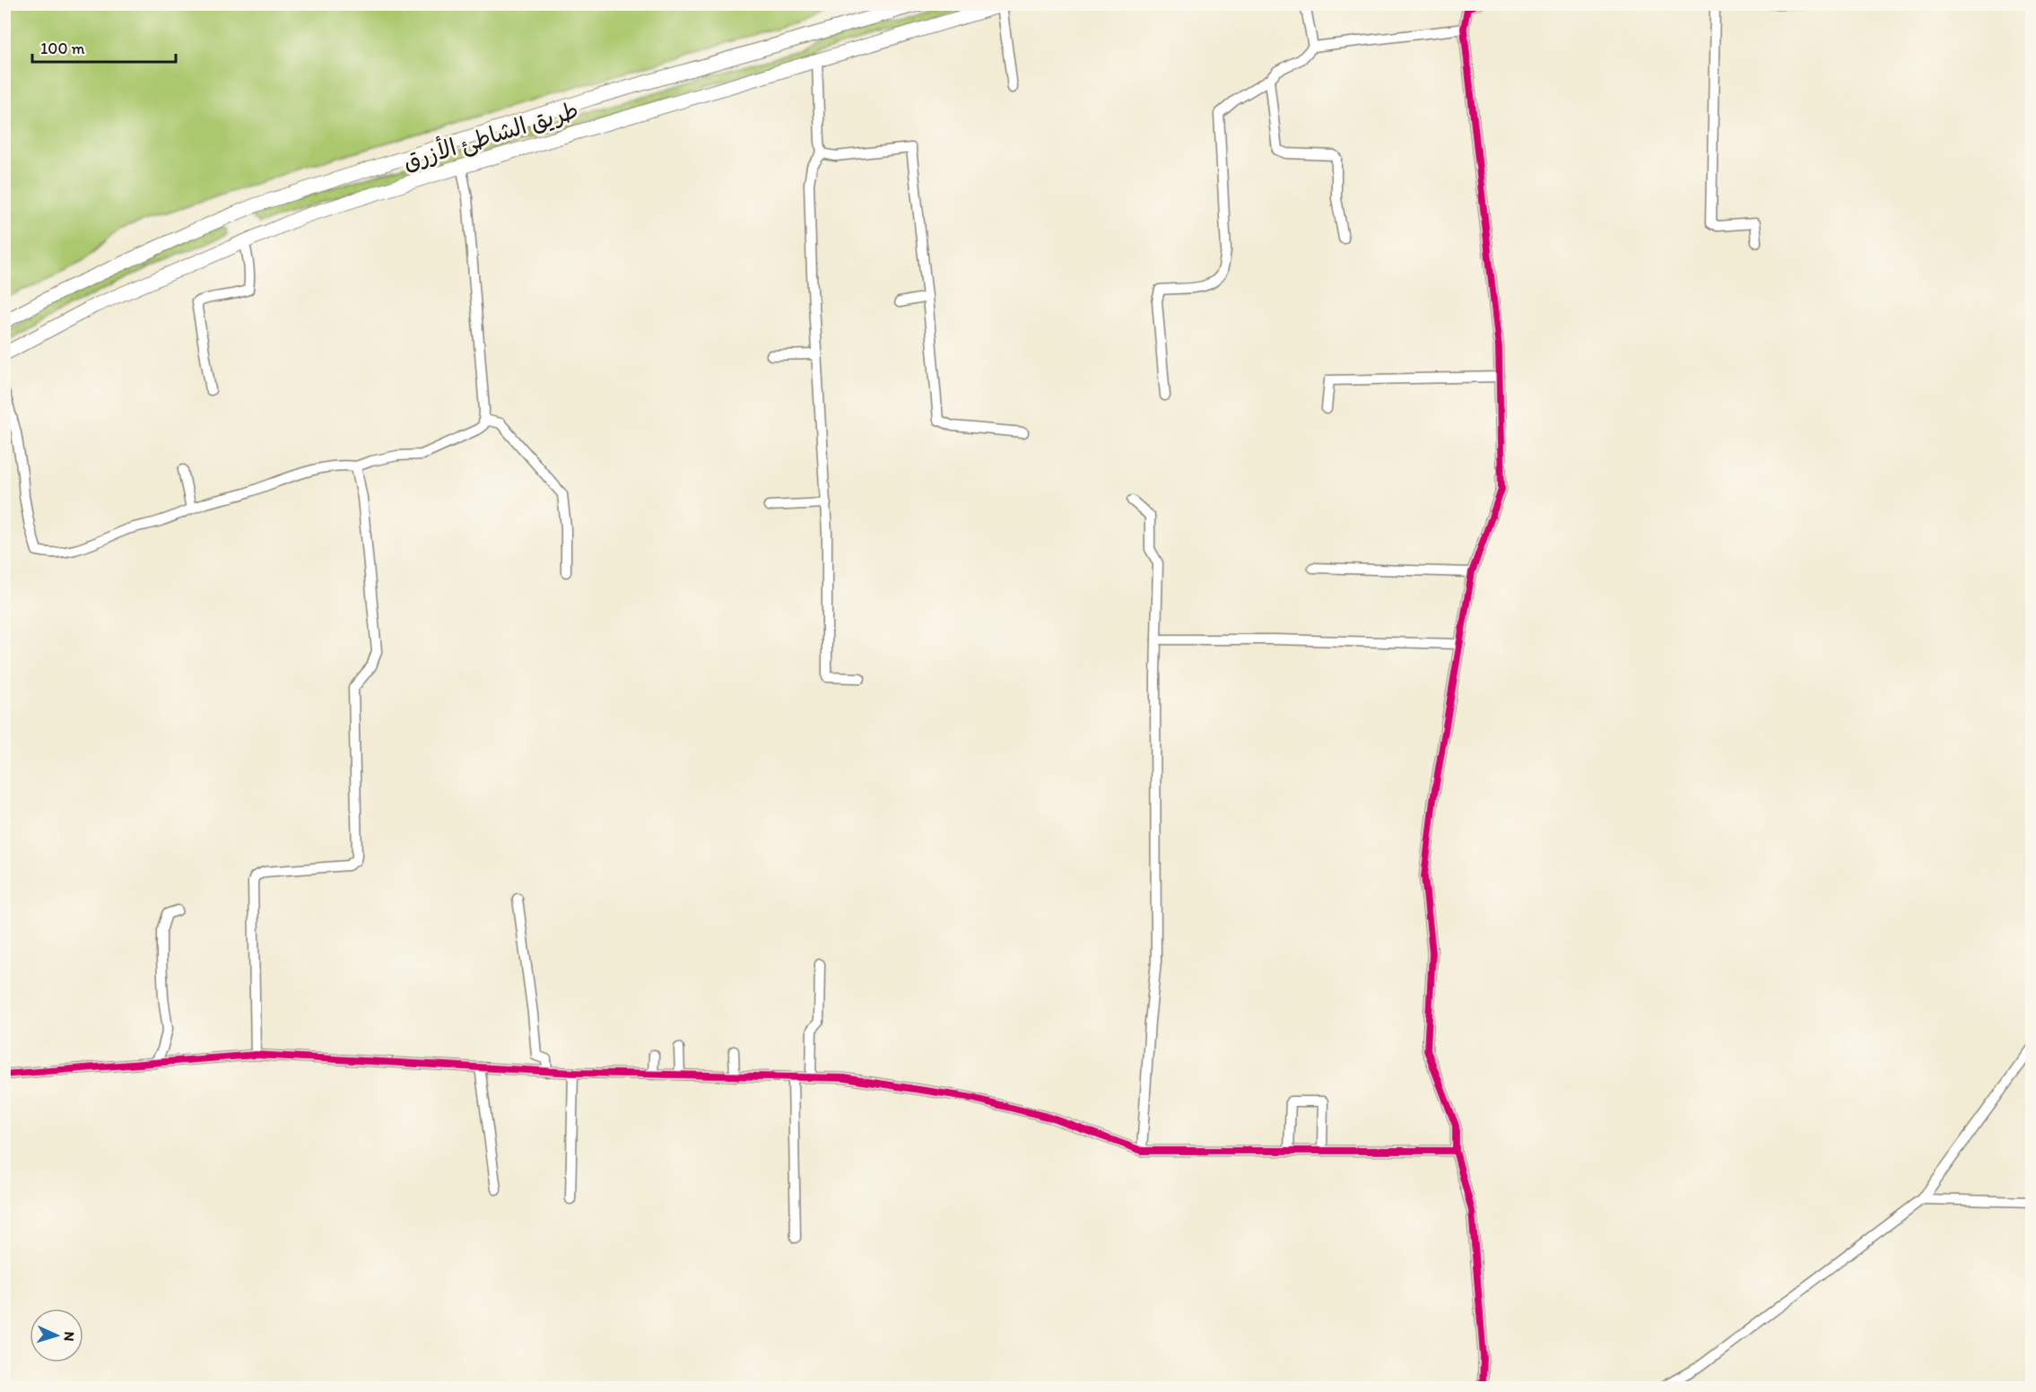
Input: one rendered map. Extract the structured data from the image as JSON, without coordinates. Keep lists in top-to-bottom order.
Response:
{
  "streets": {
    "main road": ["طريق الشاطئ الأزرق"]
  },
  "scale_bar": "100 m",
  "north": "right"
}
